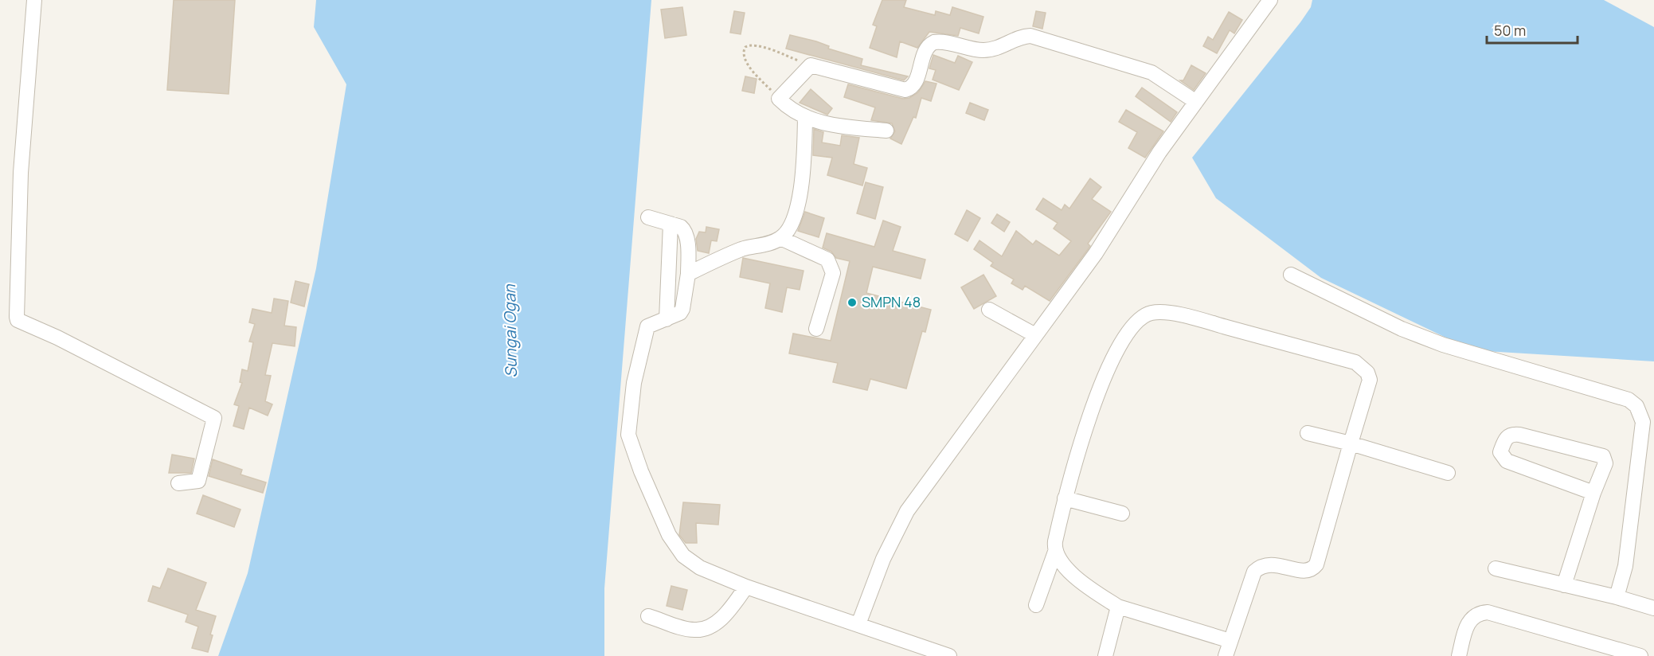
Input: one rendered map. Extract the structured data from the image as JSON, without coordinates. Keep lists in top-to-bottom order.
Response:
{
  "water": ["Sungai Ogan"],
  "places": ["SMPN 48"],
  "scale_bar": "50 m"
}
